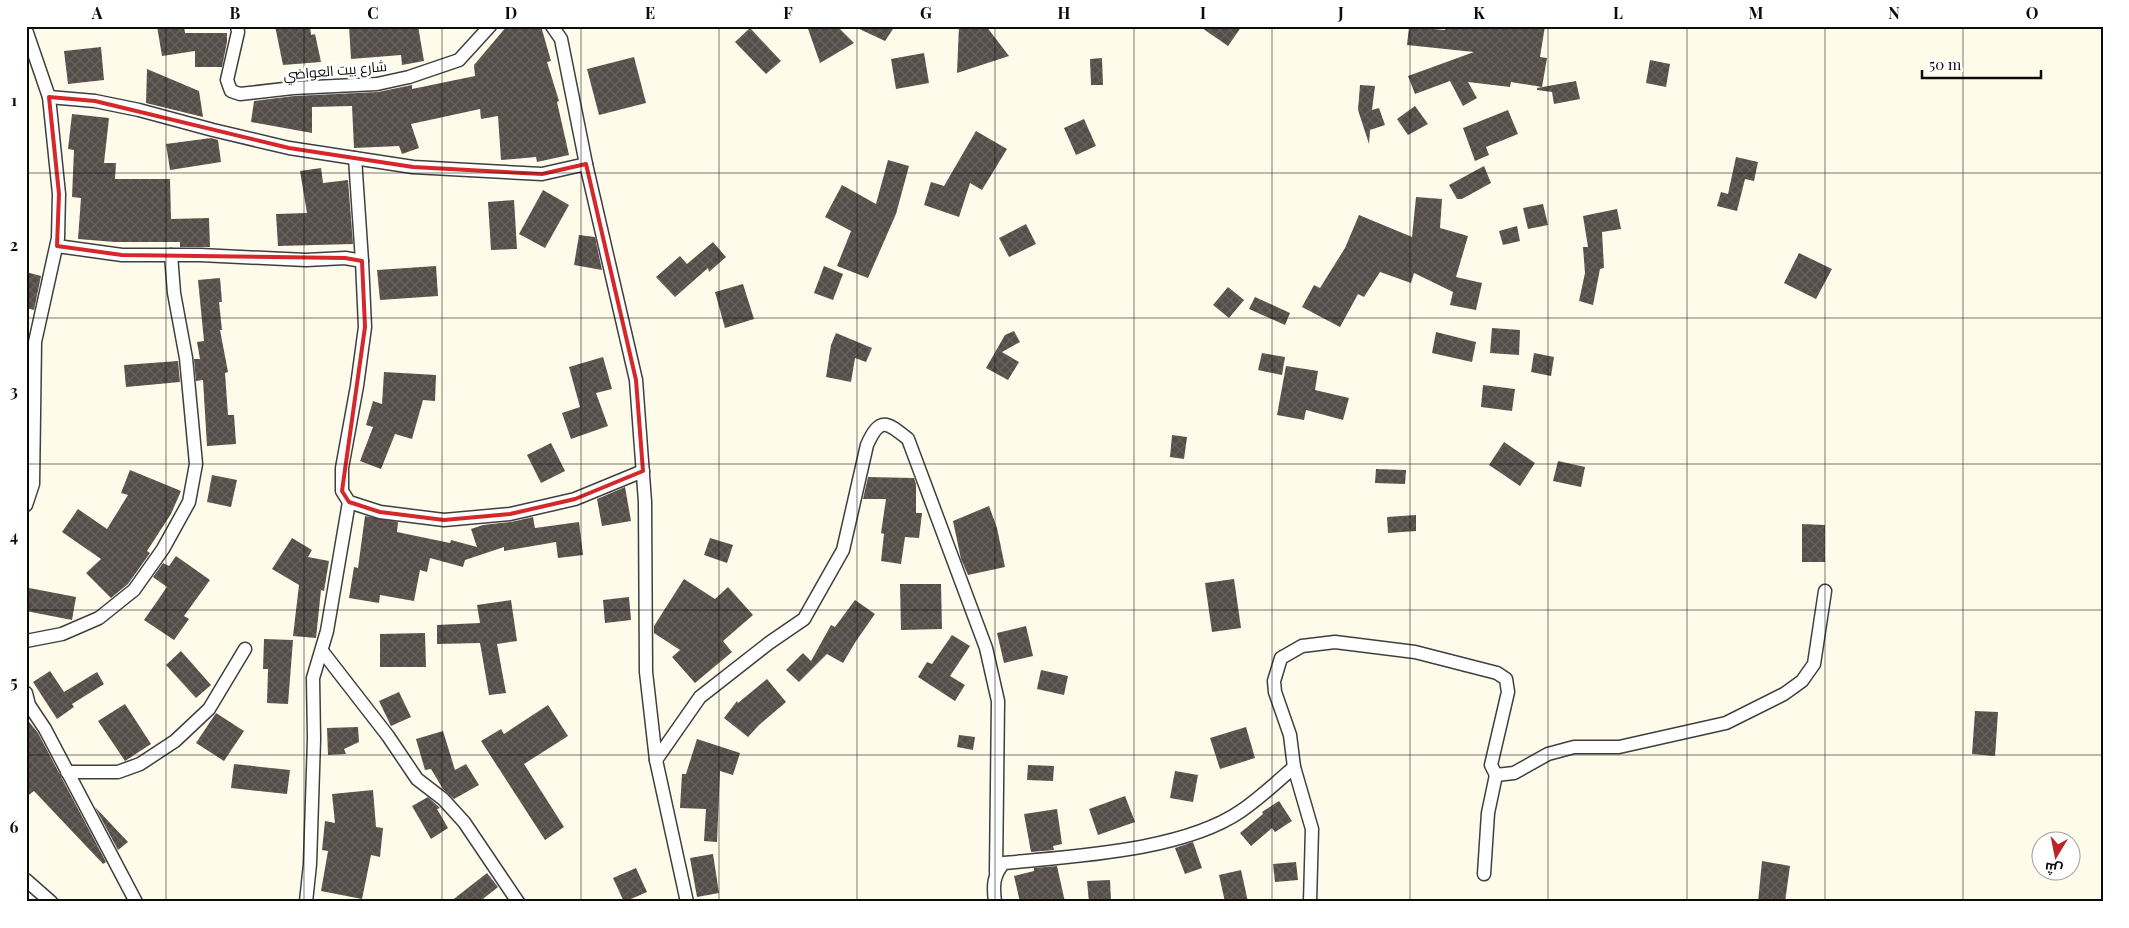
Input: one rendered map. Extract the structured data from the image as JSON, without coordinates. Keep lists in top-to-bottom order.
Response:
{
  "streets": {
    "street": ["شارع بيت العواضي"]
  },
  "scale_bar": "50 m",
  "north": "bottom",
  "grid": {
    "columns": [
      "A",
      "B",
      "C",
      "D",
      "E",
      "F",
      "G",
      "H",
      "I",
      "J",
      "K",
      "L",
      "M",
      "N",
      "O"
    ],
    "rows": [
      "1",
      "2",
      "3",
      "4",
      "5",
      "6"
    ]
  }
}
